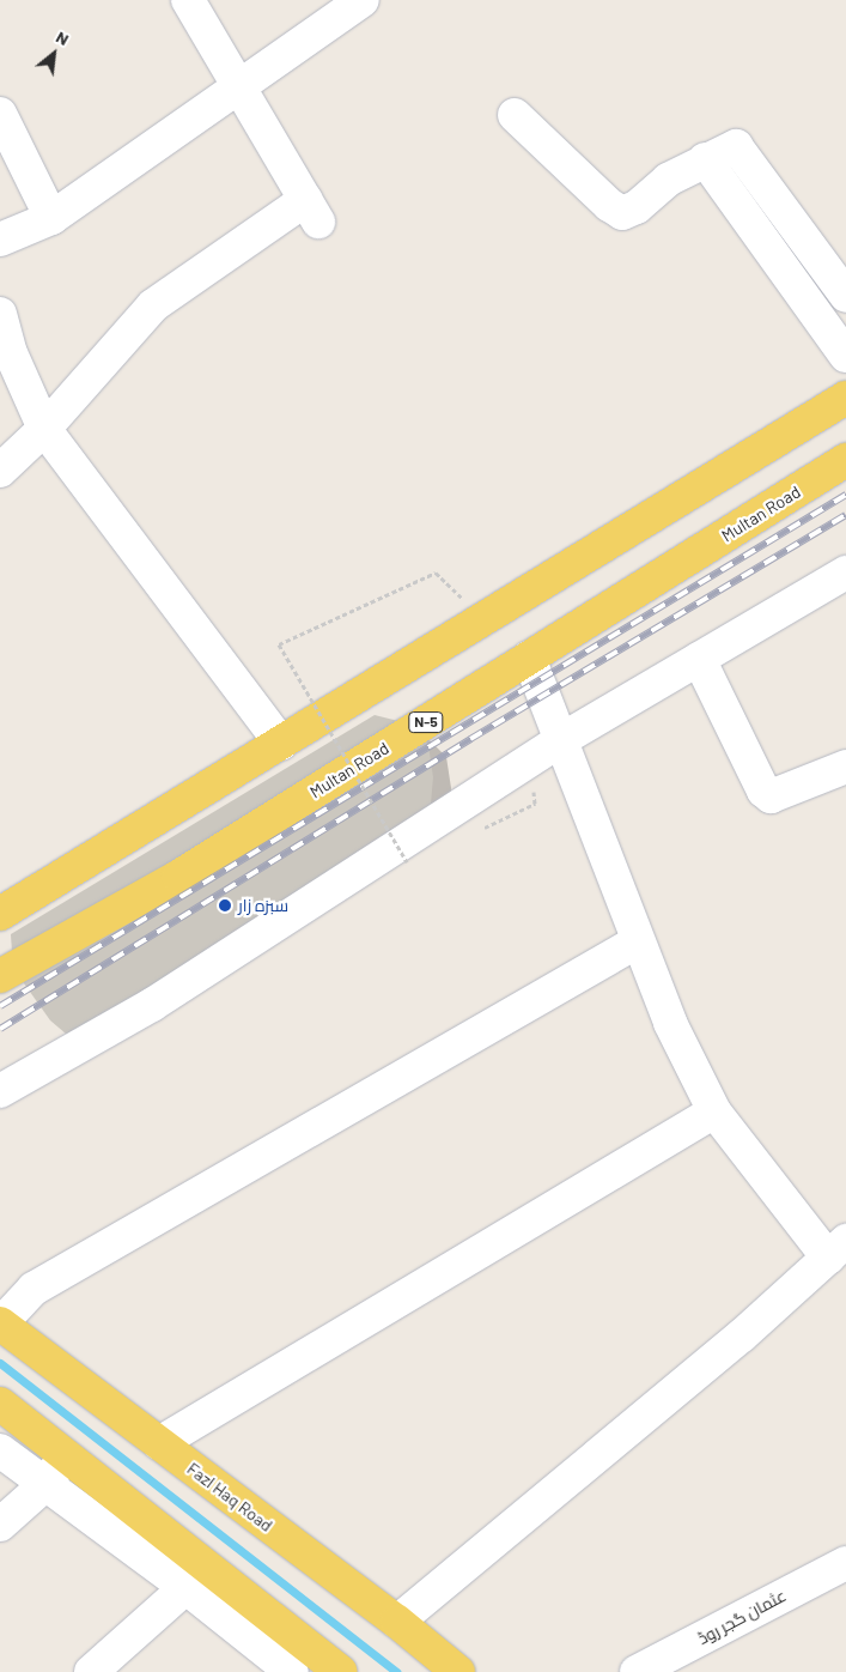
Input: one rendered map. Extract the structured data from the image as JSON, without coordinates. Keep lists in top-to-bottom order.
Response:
{
  "streets": {
    "main road": ["Multan Road", "N-5", "Fazl Haq Road"],
    "street": ["عثمان گجر روڈ"]
  },
  "places": ["سبزہ زار"],
  "north": "top right"
}
